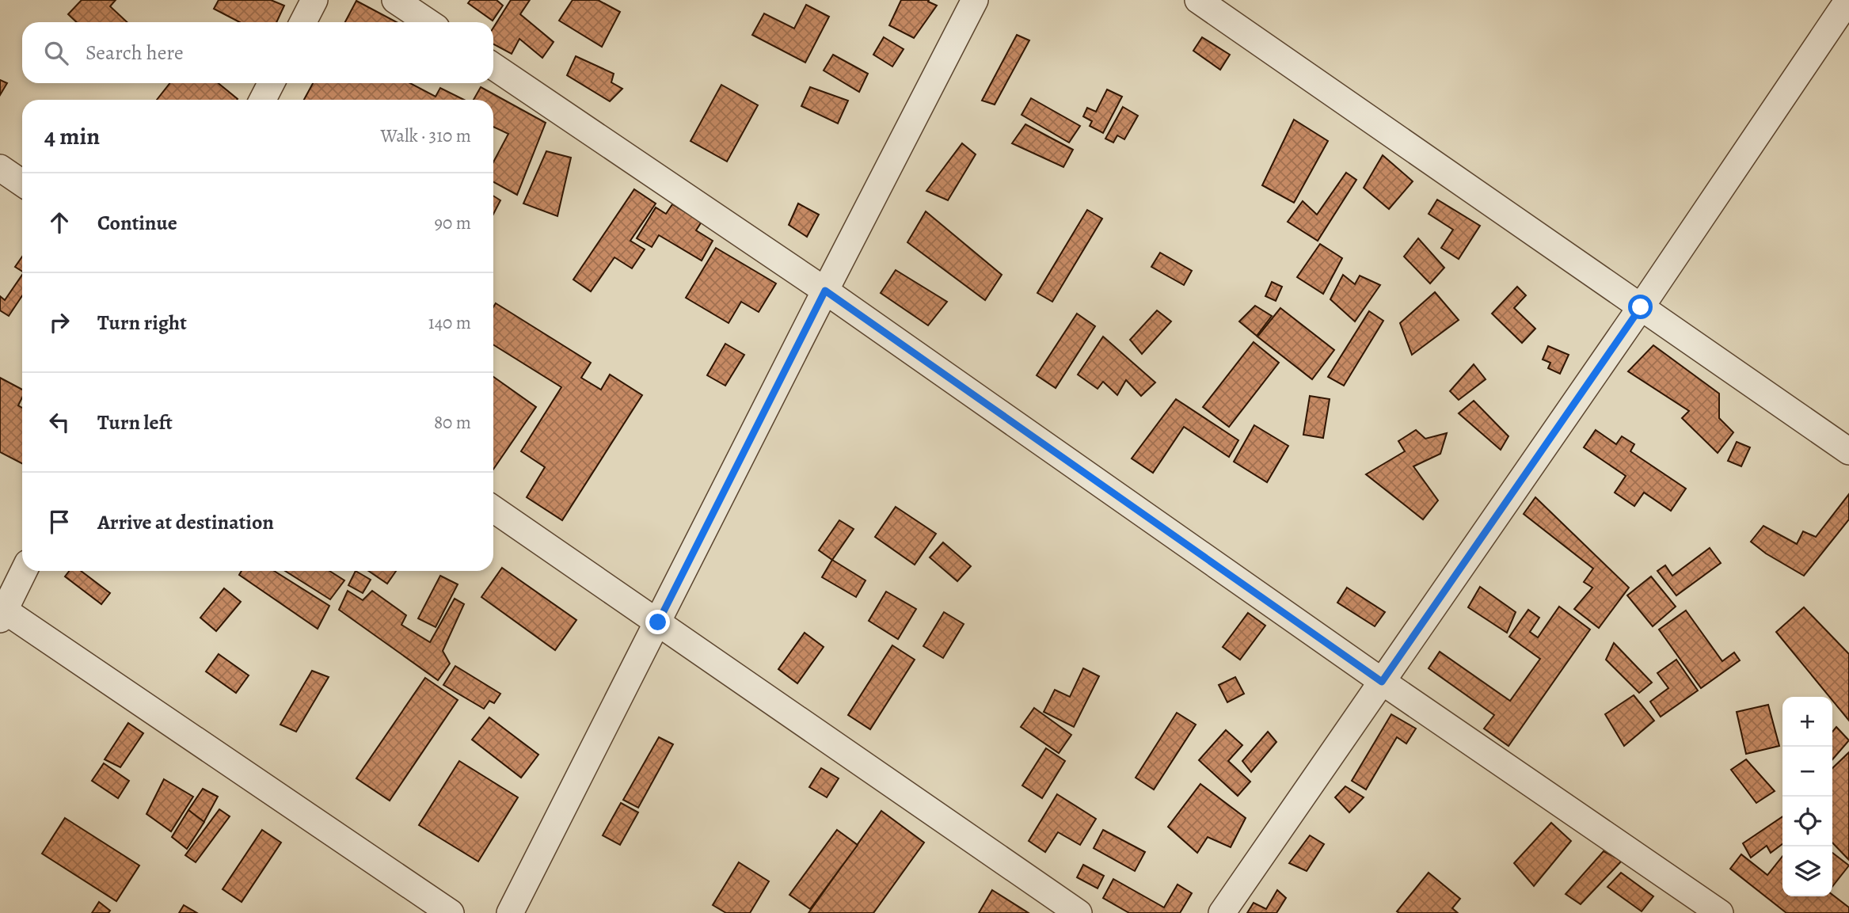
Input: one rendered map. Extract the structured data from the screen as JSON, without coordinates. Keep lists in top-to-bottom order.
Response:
{
  "page": {
    "search": "Search here",
    "heading": ["4 min", "Walk · 310 m"],
    "list": [
      ["Continue", "90 m"],
      ["Turn right", "140 m"],
      ["Turn left", "80 m"],
      "Arrive at destination"
    ],
    "map_buttons": ["+", "−"]
  }
}
